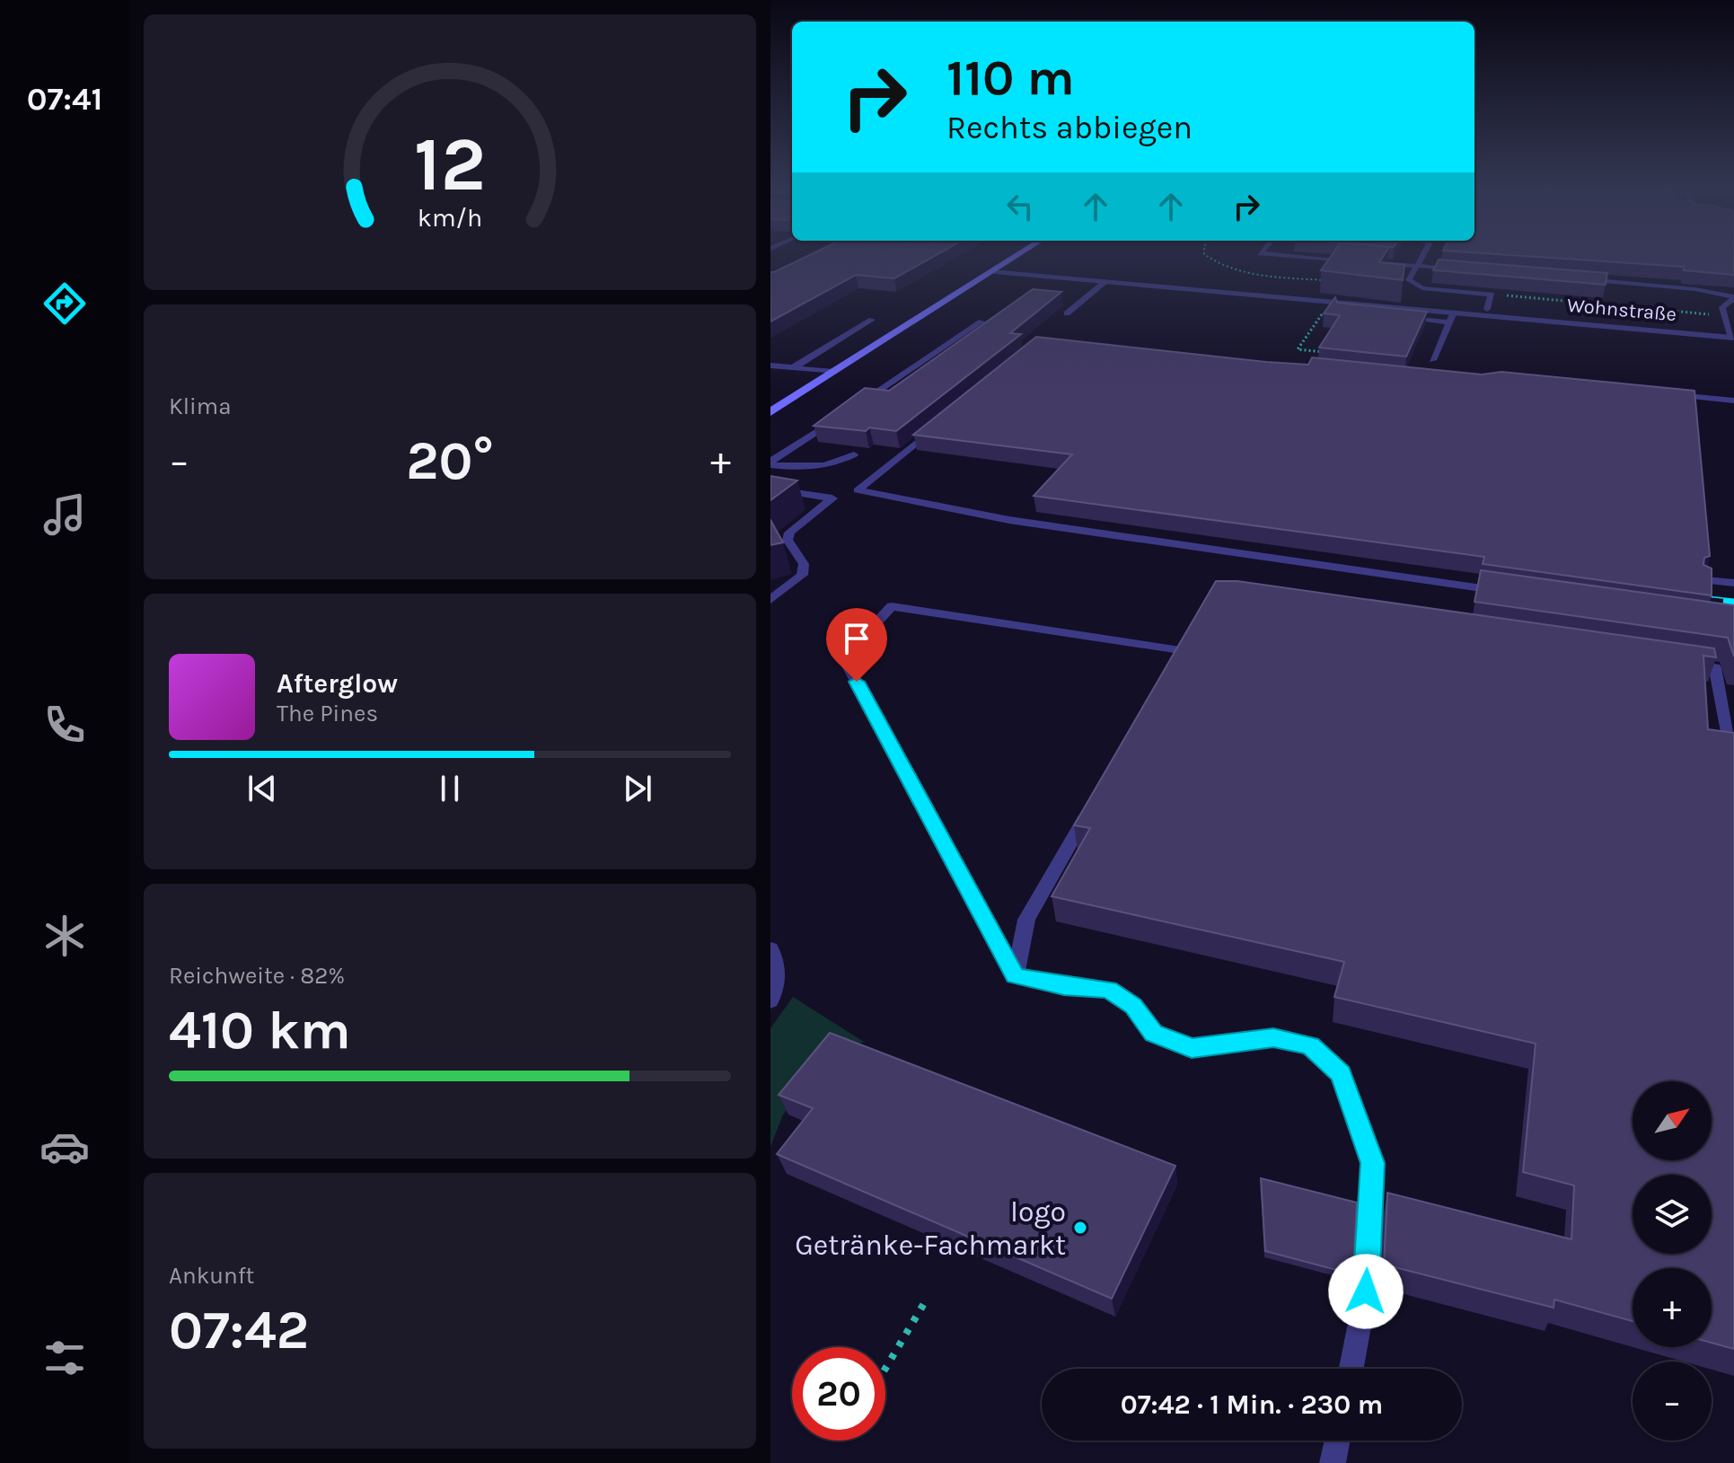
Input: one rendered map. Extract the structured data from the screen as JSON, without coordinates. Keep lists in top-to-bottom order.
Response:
{
  "streets": {
    "street": ["Wohnstraße"]
  },
  "places": ["logo Getränke-Fachmarkt"],
  "north": "top right",
  "page": {
    "tabs": "07:41",
    "turn": ["110 m", "Rechts abbiegen"],
    "tile": [
      "Klima",
      ["Reichweite · 82%", "410 km"],
      ["Ankunft", "07:42"]
    ],
    "heat": ["−", "20°", "+"],
    "song": ["Afterglow", "The Pines"],
    "map_buttons": ["+", "−"],
    "limit": "20",
    "trip": "07:42 · 1 Min. · 230 m",
    "gauge": ["12", "km/h"]
  }
}
